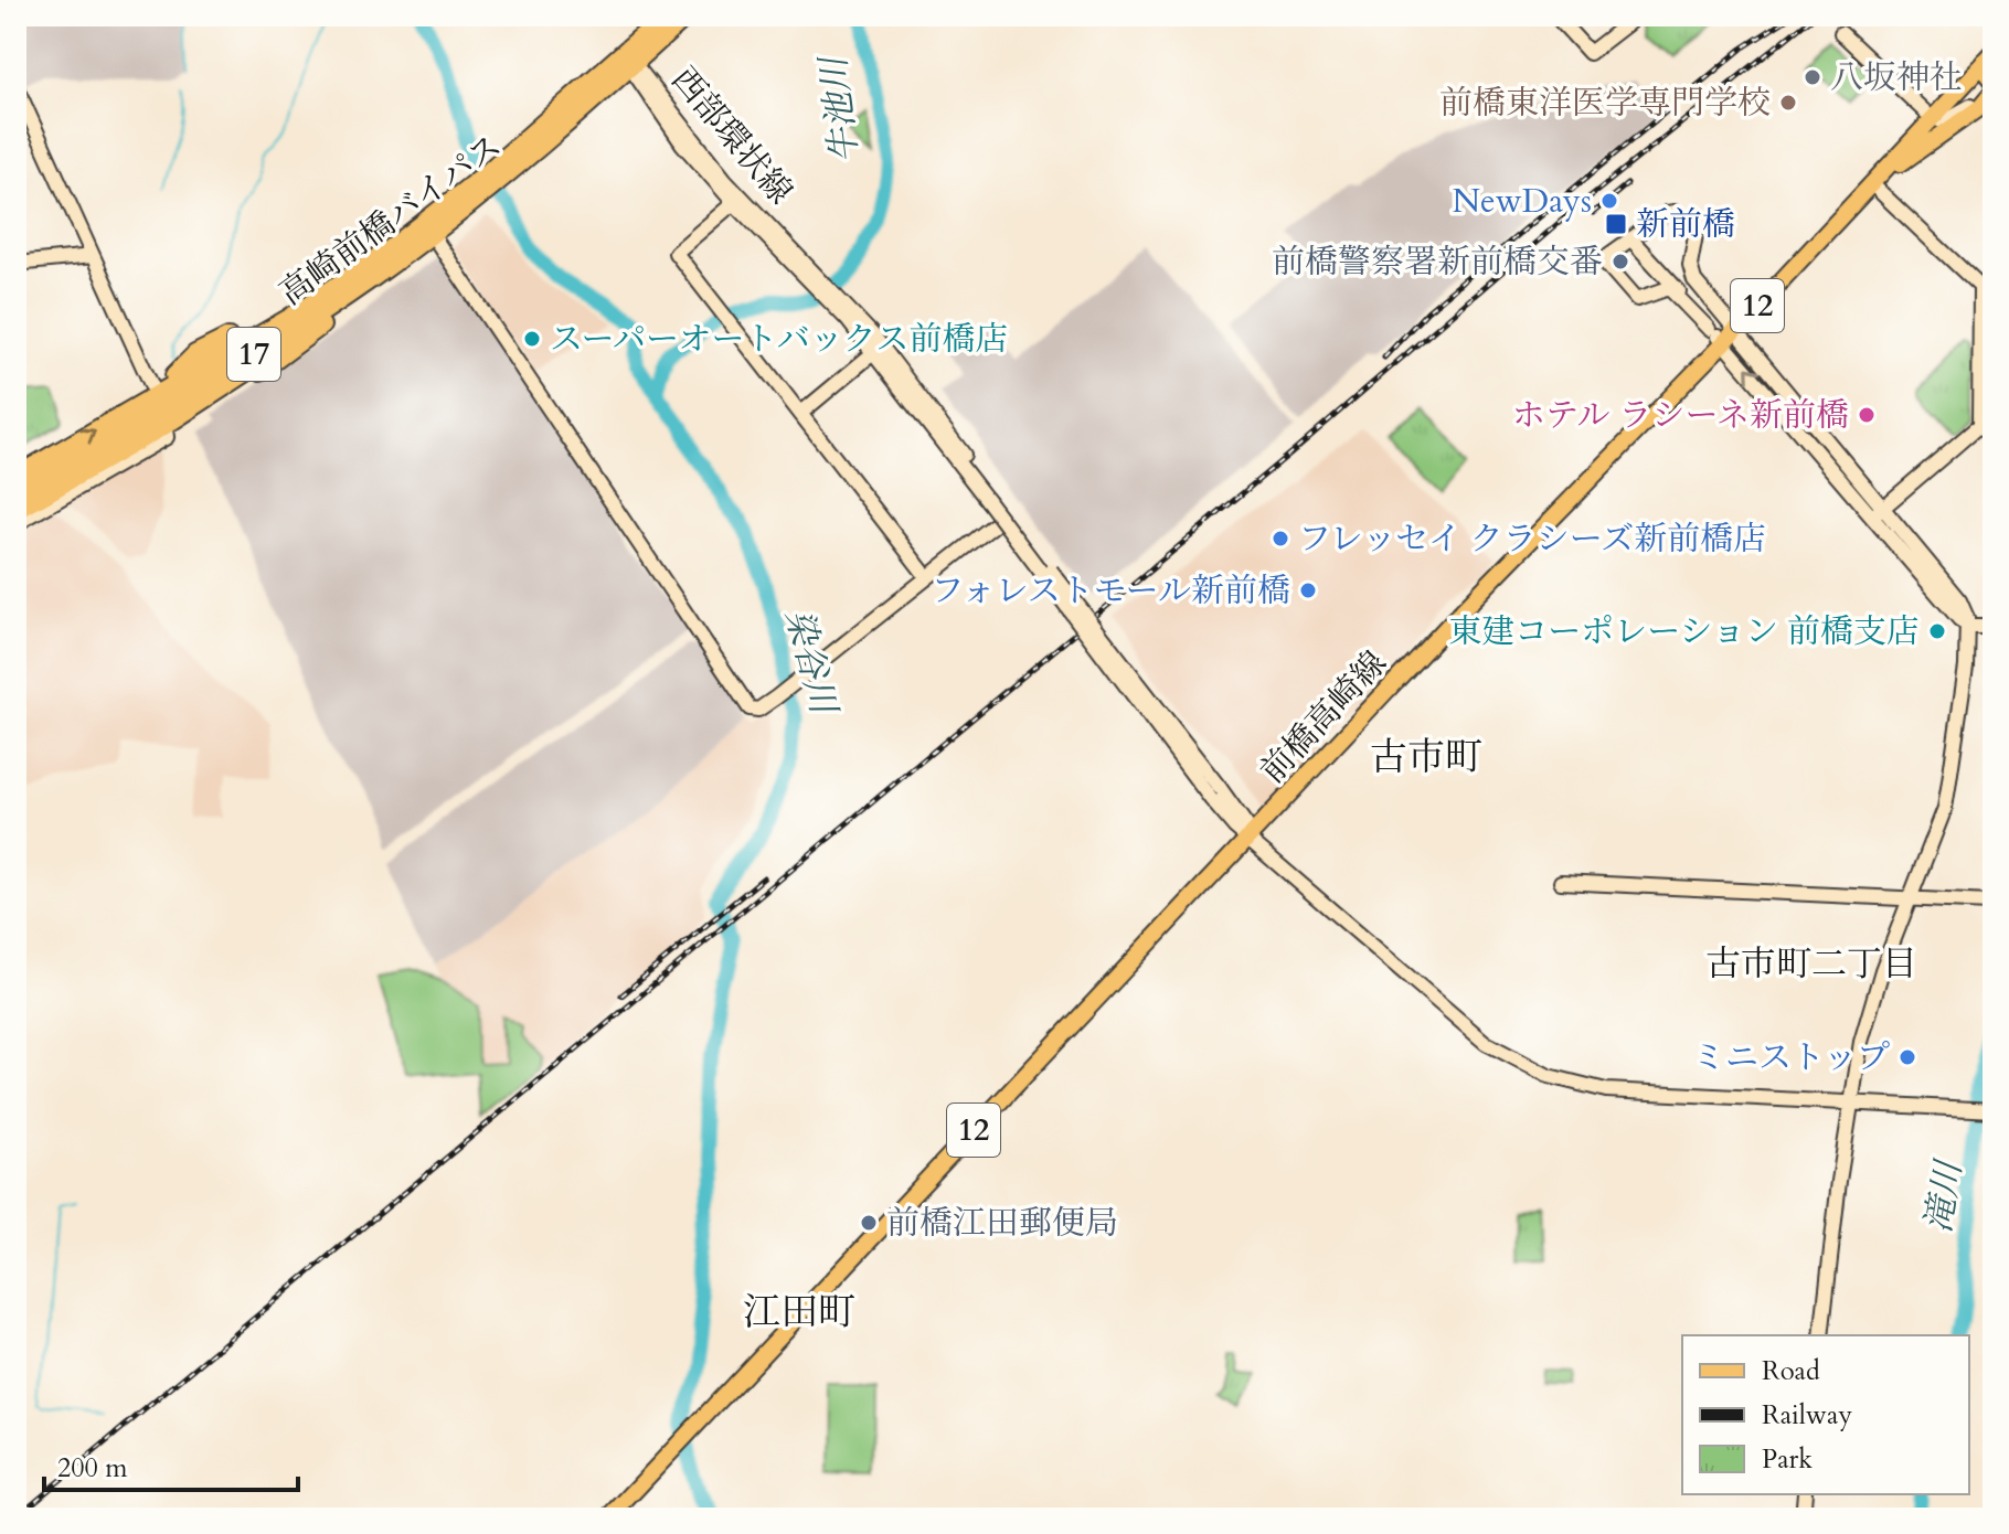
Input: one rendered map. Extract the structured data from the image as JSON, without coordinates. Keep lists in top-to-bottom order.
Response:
{
  "streets": {
    "highway": ["高崎前橋バイパス", "17"],
    "main road": ["12", "前橋高崎線"],
    "street": ["西部環状線"]
  },
  "crossings": [
    ["西部環状線", "高崎前橋バイパス"]
  ],
  "districts": ["古市町", "古市町二丁目", "江田町"],
  "water": ["牛池川", "染谷川", "滝川"],
  "places": {
    "other": [
      "八坂神社",
      "前橋東洋医学専門学校",
      "NewDays",
      "前橋警察署新前橋交番",
      "スーパーオートバックス前橋店",
      "ホテル ラシーネ新前橋",
      "フレッセイ クラシーズ新前橋店",
      "フォレストモール新前橋",
      "東建コーポレーション 前橋支店",
      "ミニストップ",
      "前橋江田郵便局"
    ],
    "transit": ["新前橋"]
  },
  "legend": ["Road", "Railway", "Park"],
  "scale_bar": "200 m"
}
